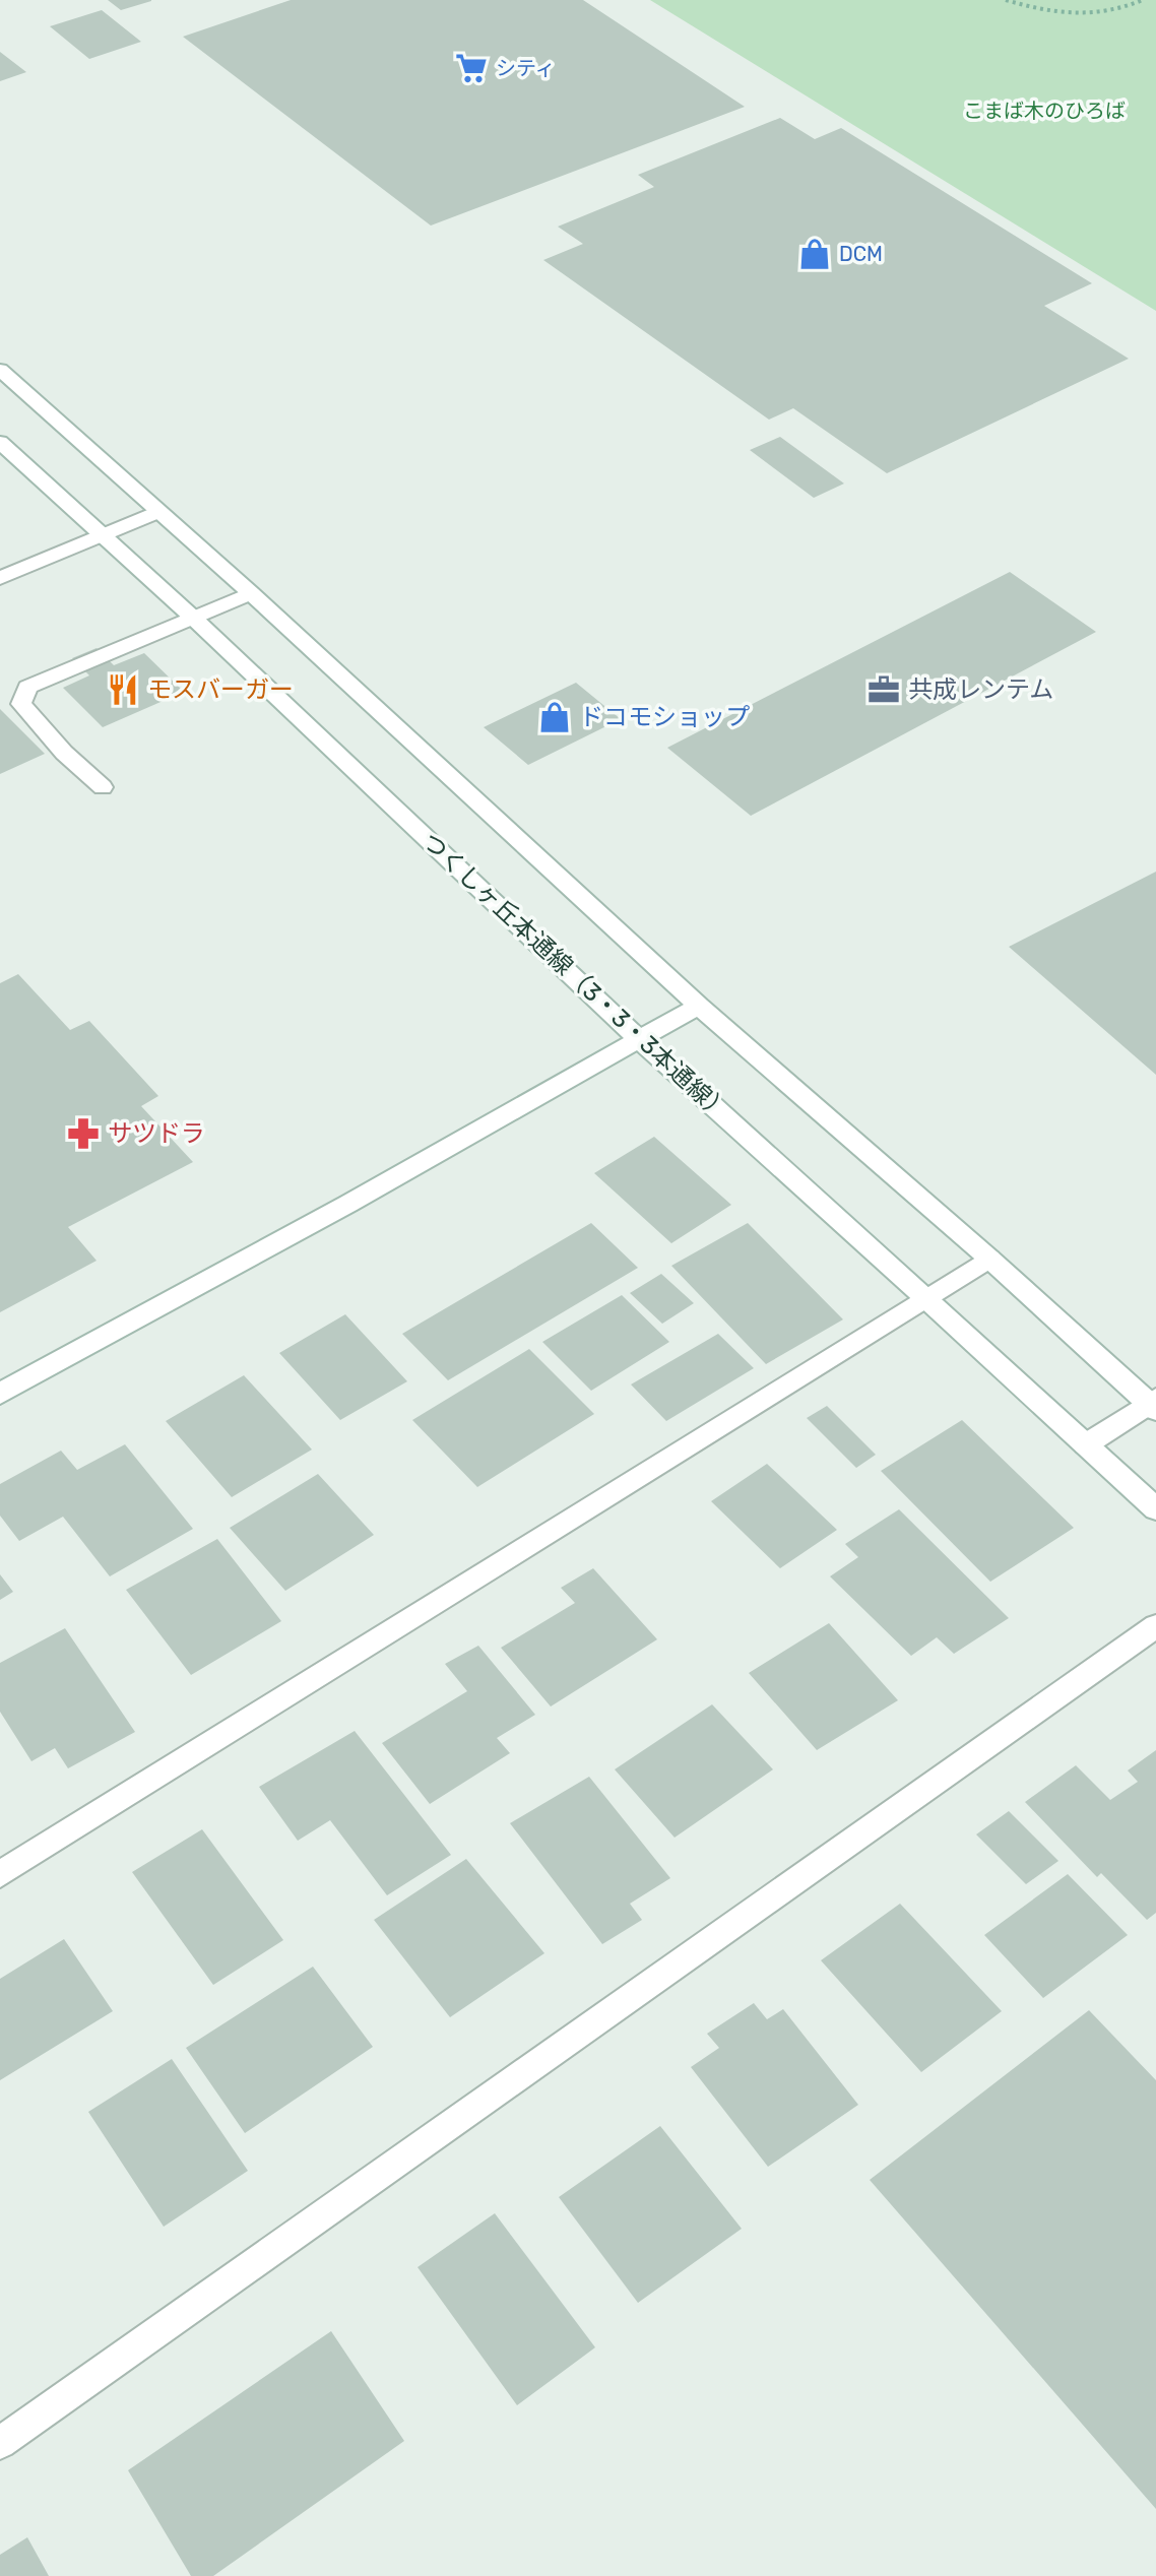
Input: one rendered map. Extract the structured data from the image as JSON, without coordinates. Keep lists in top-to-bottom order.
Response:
{
  "streets": {
    "street": ["つくしヶ丘本通線（3・3・3本通線）"]
  },
  "parks": ["こまば木のひろば"],
  "places": {
    "supermarket": ["シティ"],
    "shop": ["DCM", "ドコモショップ"],
    "restaurant": ["モスバーガー"],
    "office": ["共成レンテム"],
    "pharmacy": ["サツドラ"]
  }
}
